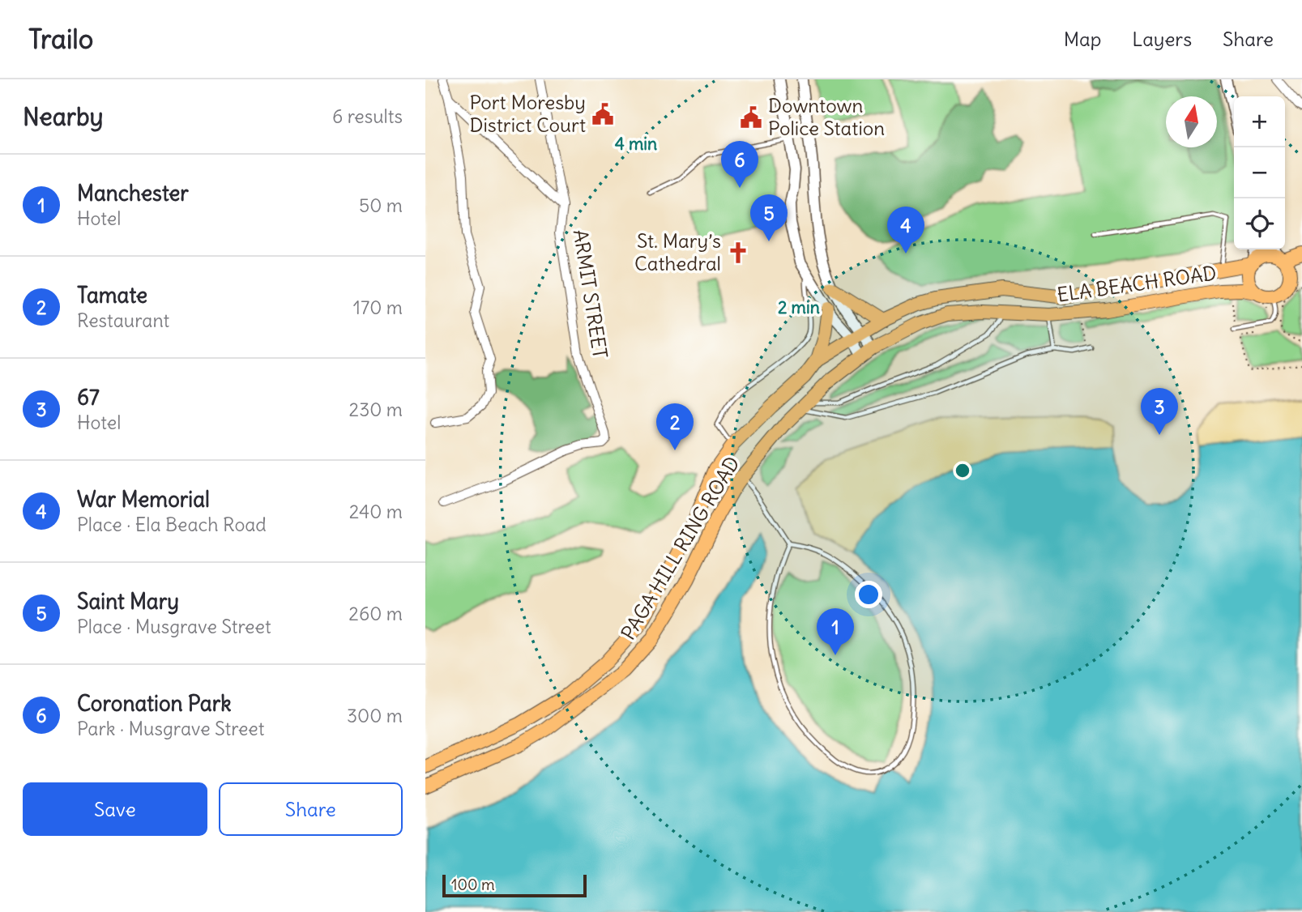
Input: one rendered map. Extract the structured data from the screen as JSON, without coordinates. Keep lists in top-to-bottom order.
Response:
{
  "streets": {
    "highway": ["ELA BEACH ROAD", "PAGA HILL RING ROAD"],
    "street": ["ARMIT STREET"]
  },
  "crossings": [
    ["ELA BEACH ROAD", "PAGA HILL RING ROAD"]
  ],
  "places": {
    "public building": ["Port Moresby District Court", "Downtown Police Station"],
    "church": ["St. Mary’s Cathedral"]
  },
  "scale_bar": "100 m",
  "north": "top",
  "page": {
    "header": "Trailo",
    "nav": ["Map", "Layers", "Share"],
    "heading": ["Nearby", "6 results"],
    "map_buttons": ["+", "−"],
    "pins": [
      "6",
      "5",
      "4",
      "3",
      "2",
      "1"
    ],
    "list": [
      {
        "mark": "1",
        "name": "Manchester",
        "note": "Hotel",
        "value": "50 m"
      },
      {
        "mark": "2",
        "name": "Tamate",
        "note": "Restaurant",
        "value": "170 m"
      },
      {
        "mark": "3",
        "name": "67",
        "note": "Hotel",
        "value": "230 m"
      },
      {
        "mark": "4",
        "name": "War Memorial",
        "note": "Place · Ela Beach Road",
        "value": "240 m"
      },
      {
        "mark": "5",
        "name": "Saint Mary",
        "note": "Place · Musgrave Street",
        "value": "260 m"
      },
      {
        "mark": "6",
        "name": "Coronation Park",
        "note": "Park · Musgrave Street",
        "value": "300 m"
      }
    ],
    "buttons": ["Save", "Share"],
    "scale": "100 m"
  },
  "rings": ["4 min", "2 min"]
}
